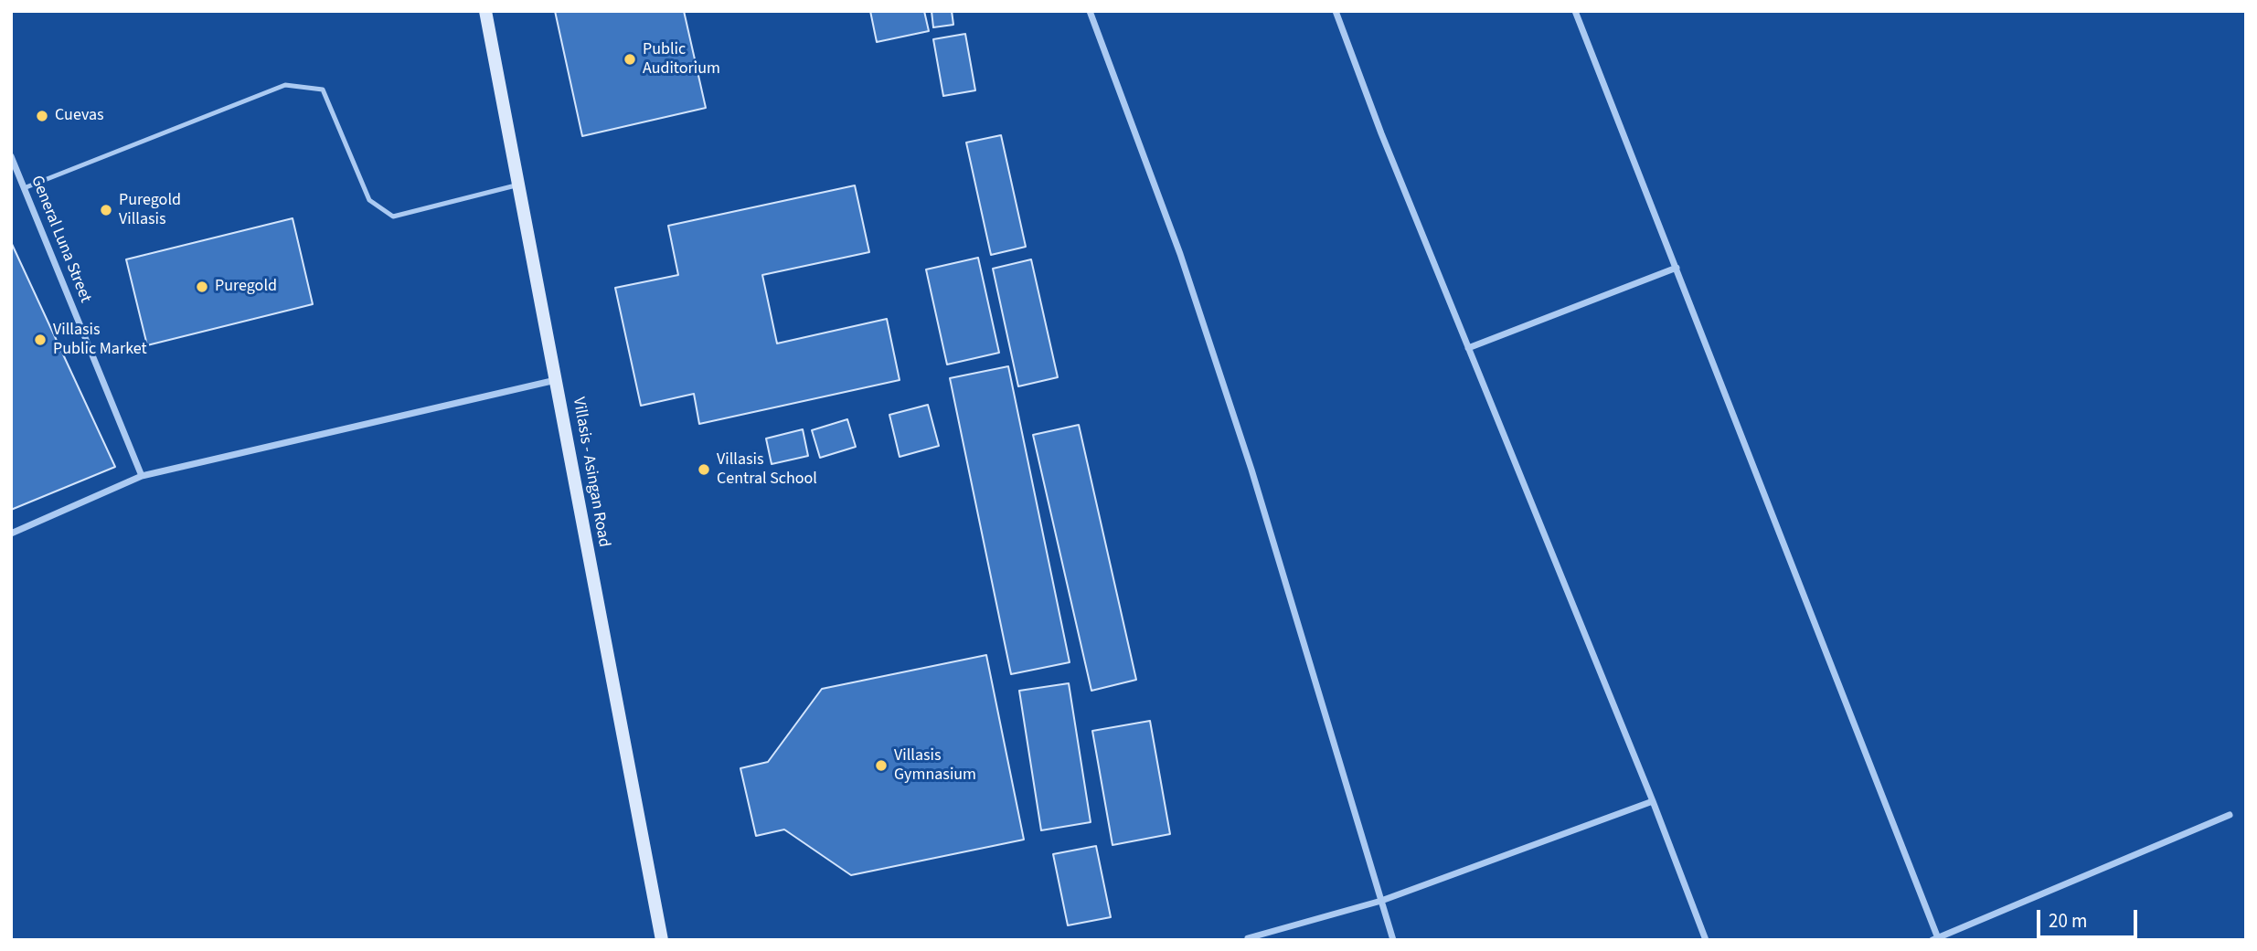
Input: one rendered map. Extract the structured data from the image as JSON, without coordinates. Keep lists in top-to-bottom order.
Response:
{
  "streets": {
    "main road": ["Villasis - Asingan Road"],
    "street": ["General Luna Street"]
  },
  "places": [
    "Public Auditorium",
    "Cuevas",
    "Puregold Villasis",
    "Puregold",
    "Villasis Public Market",
    "Villasis Central School",
    "Villasis Gymnasium"
  ],
  "scale_bar": "20 m"
}
